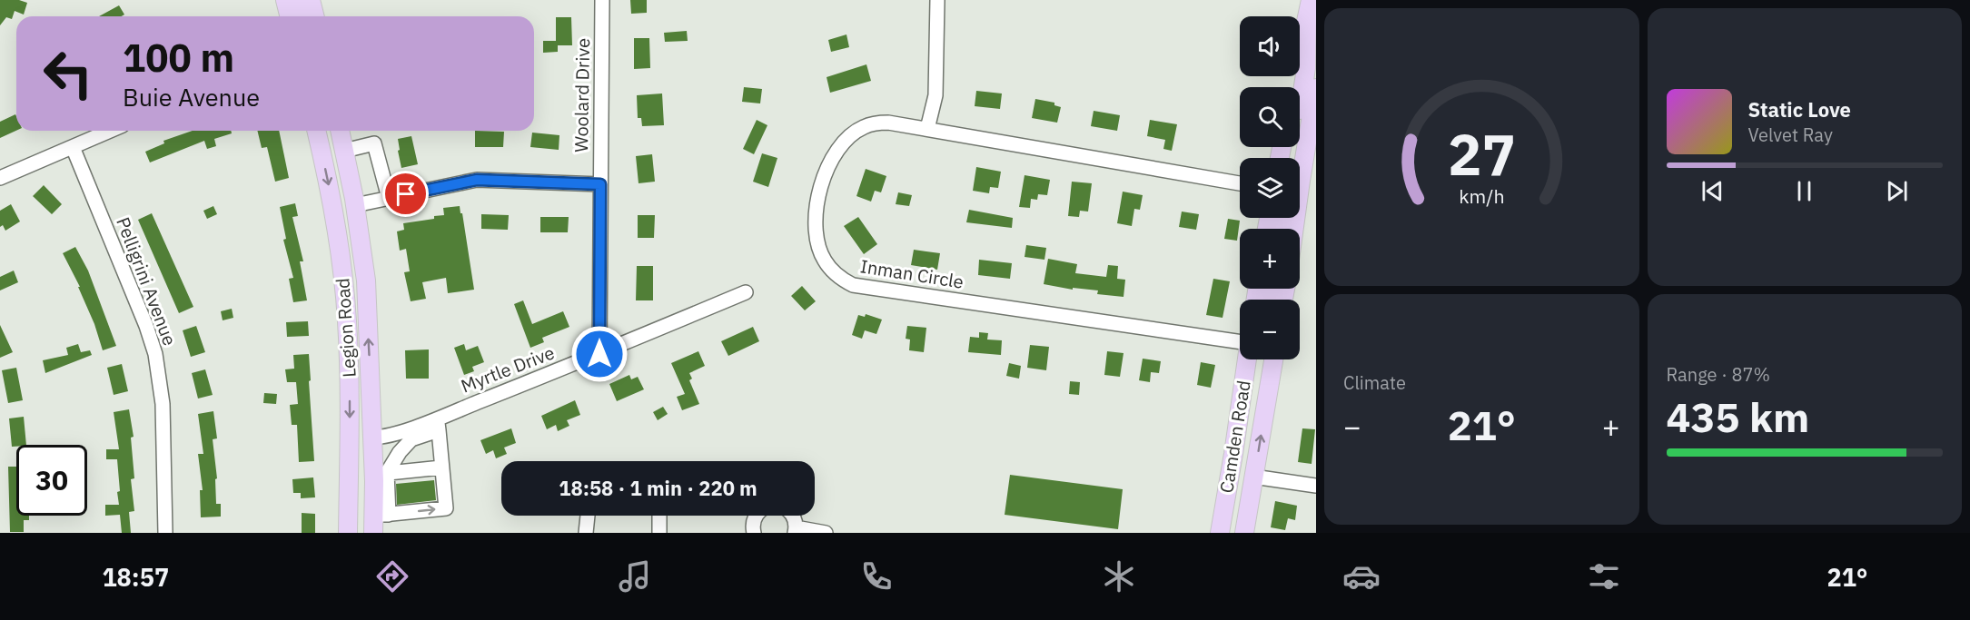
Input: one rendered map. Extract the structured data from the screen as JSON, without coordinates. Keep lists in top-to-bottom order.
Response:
{
  "streets": {
    "main road": ["Legion Road", "Camden Road"],
    "street": [
      "Woolard Drive",
      "Inman Circle",
      "Pelligrini Avenue",
      "Myrtle Drive"
    ]
  },
  "crossings": [
    ["Woolard Drive", "Myrtle Drive"],
    ["Legion Road", "Myrtle Drive"]
  ],
  "page": {
    "map_buttons": ["+", "−"],
    "turn": ["100 m", "Buie Avenue"],
    "song": ["Static Love", "Velvet Ray"],
    "tile": [
      "Climate",
      ["Range · 87%", "435 km"]
    ],
    "heat": ["−", "21°", "+"],
    "limit": "30",
    "trip": "18:58 · 1 min · 220 m",
    "tabs": ["18:57", "21°"],
    "gauge": ["27", "km/h"]
  }
}
